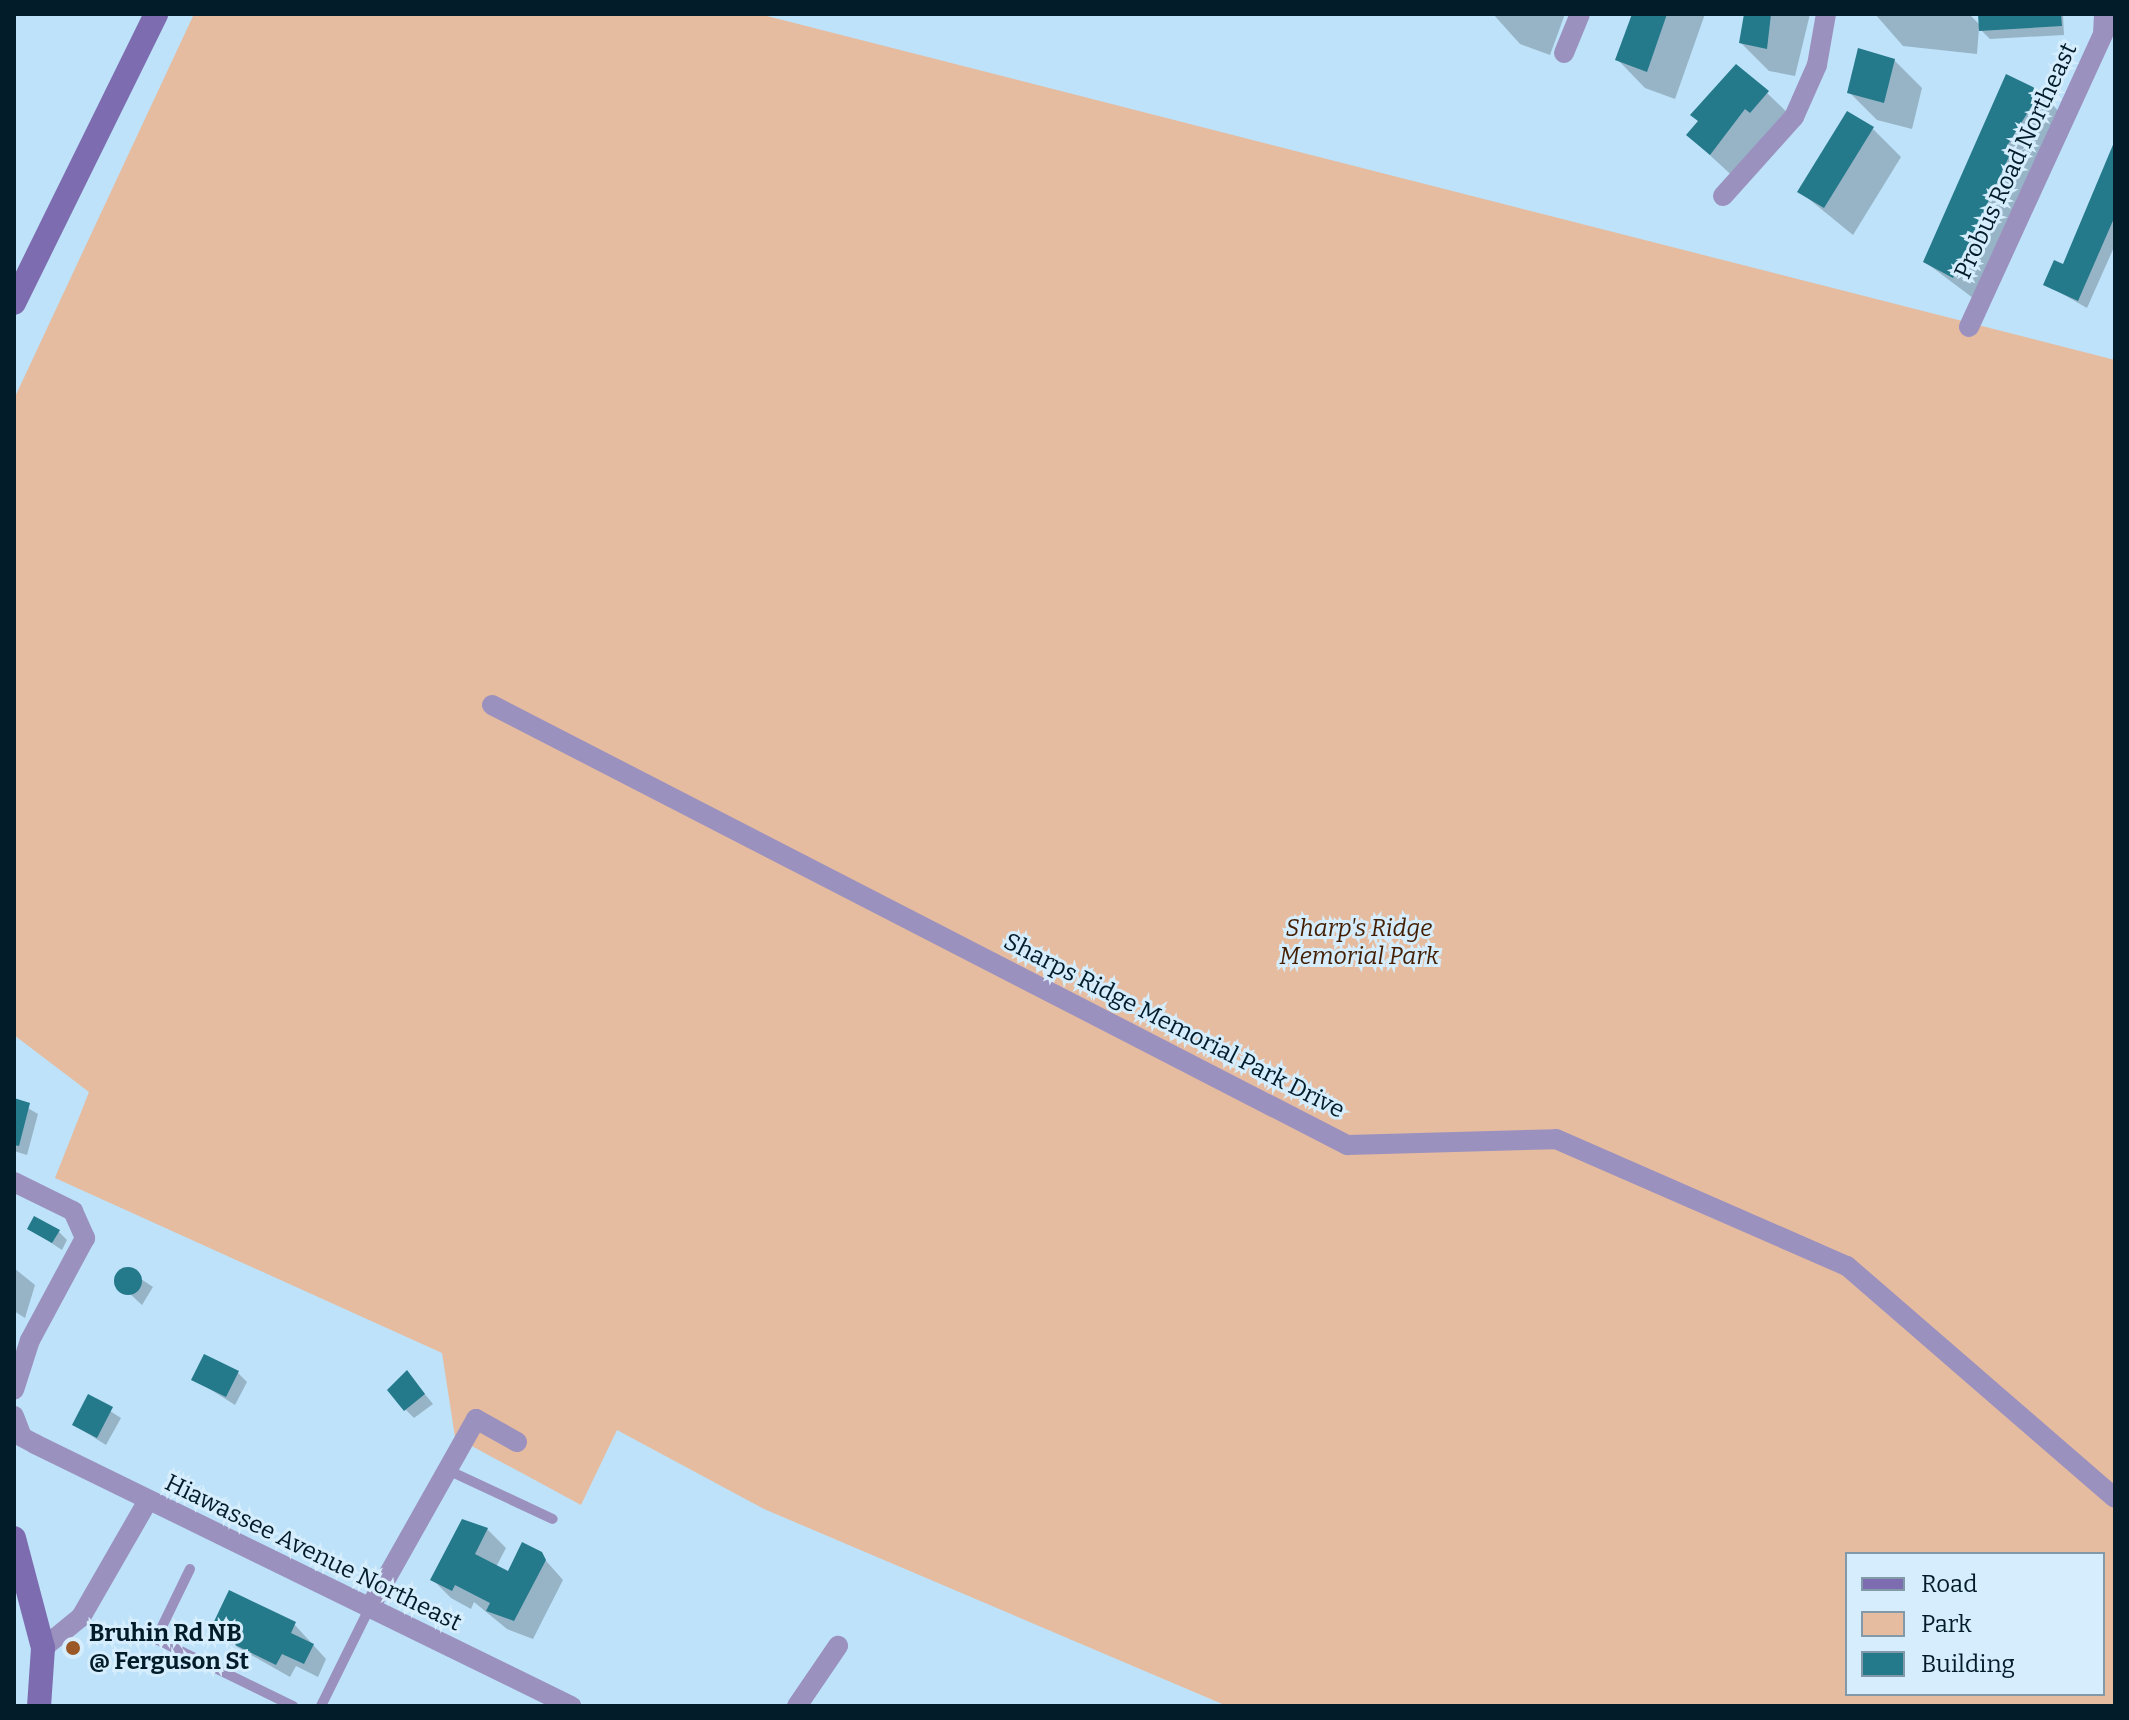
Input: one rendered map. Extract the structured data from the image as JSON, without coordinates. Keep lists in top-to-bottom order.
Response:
{
  "streets": {
    "street": ["Probus Road Northeast", "Sharps Ridge Memorial Park Drive", "Hiawassee Avenue Northeast"]
  },
  "parks": ["Sharp's Ridge Memorial Park"],
  "places": ["Bruhin Rd NB @ Ferguson St"],
  "legend": ["Road", "Park", "Building"]
}
